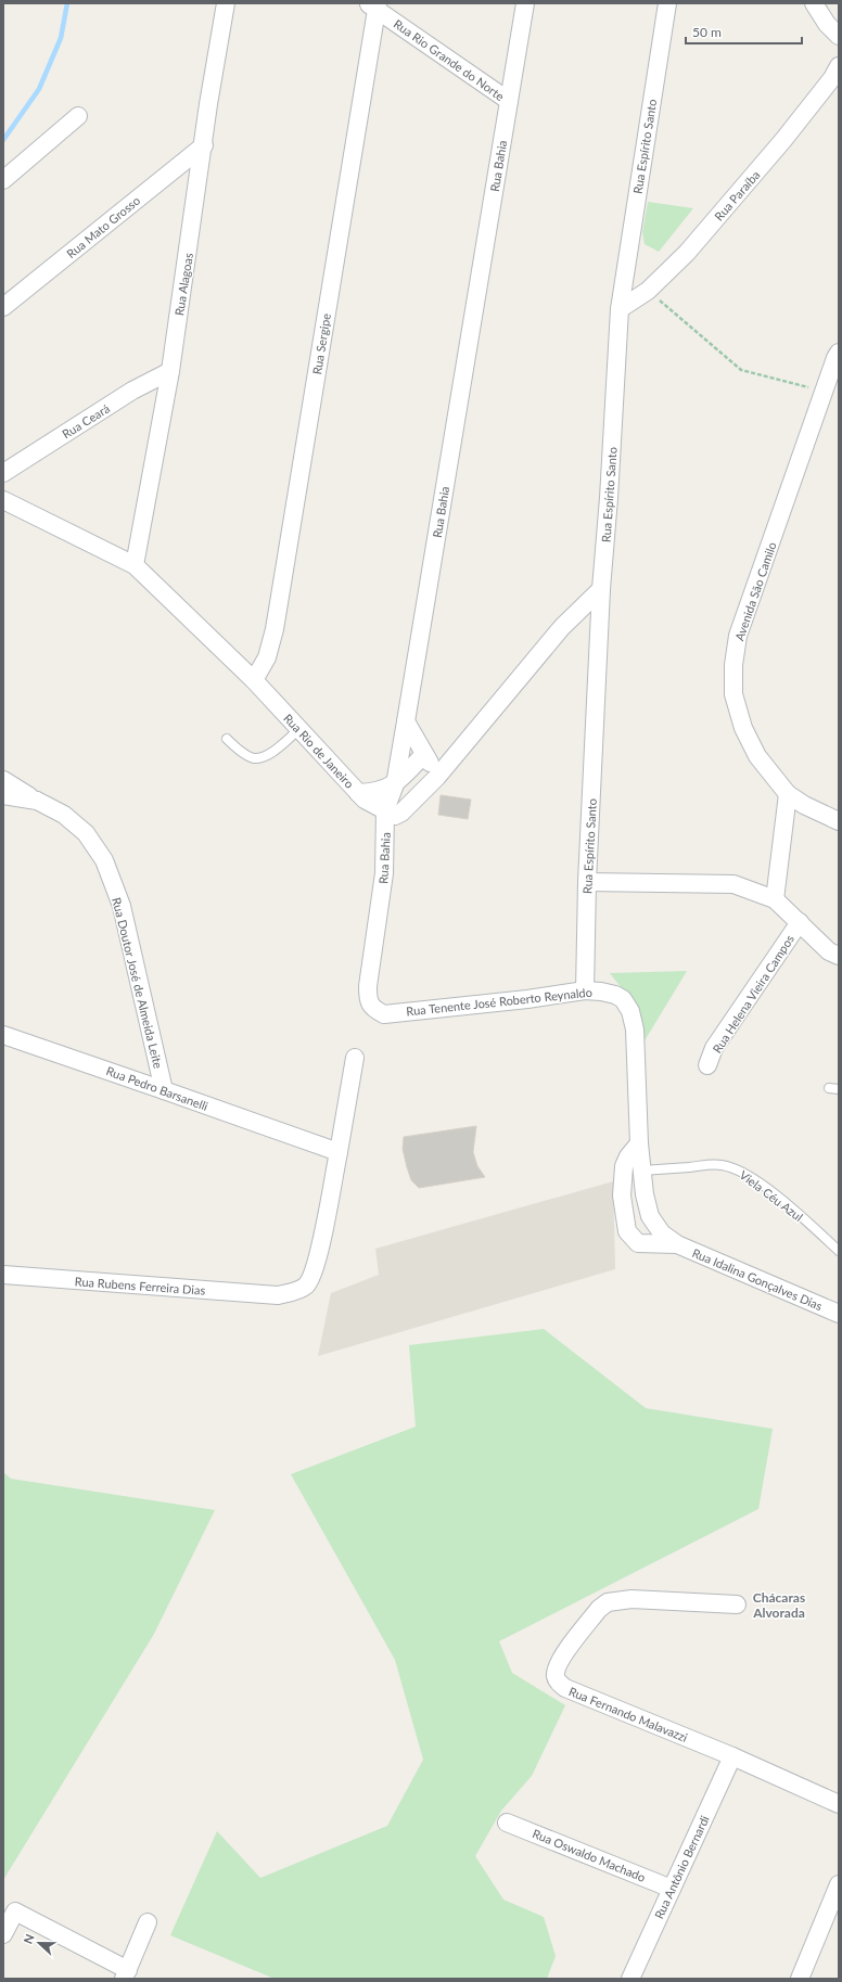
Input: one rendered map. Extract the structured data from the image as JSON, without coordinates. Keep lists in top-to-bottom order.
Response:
{
  "streets": {
    "street": [
      "Rua Rio Grande do Norte",
      "Rua Espírito Santo",
      "Rua Bahia",
      "Rua Paraíba",
      "Rua Mato Grosso",
      "Rua Alagoas",
      "Rua Sergipe",
      "Rua Ceará",
      "Avenida São Camilo",
      "Rua Rio de Janeiro",
      "Rua Doutor José de Almeida Leite",
      "Rua Helena Vieira Campos",
      "Rua Tenente José Roberto Reynaldo",
      "Rua Pedro Barsanelli",
      "Rua Idalina Gonçalves Dias",
      "Rua Rubens Ferreira Dias",
      "Rua Fernando Malavazzi",
      "Rua Oswaldo Machado",
      "Rua Antônio Bernardi"
    ],
    "lane": ["Viela Céu Azul"]
  },
  "crossings": [
    ["Rua Rio Grande do Norte", "Rua Bahia"],
    ["Rua Rio Grande do Norte", "Rua Sergipe"],
    ["Rua Espírito Santo", "Rua Paraíba"],
    ["Rua Espírito Santo", "Rua Rio de Janeiro"],
    ["Rua Espírito Santo", "Rua Tenente José Roberto Reynaldo"],
    ["Rua Bahia", "Rua Rio de Janeiro"],
    ["Rua Bahia", "Rua Tenente José Roberto Reynaldo"],
    ["Rua Mato Grosso", "Rua Alagoas"],
    ["Rua Alagoas", "Rua Ceará"],
    ["Rua Alagoas", "Rua Rio de Janeiro"],
    ["Rua Sergipe", "Rua Rio de Janeiro"],
    ["Rua Doutor José de Almeida Leite", "Rua Pedro Barsanelli"],
    ["Rua Tenente José Roberto Reynaldo", "Rua Idalina Gonçalves Dias"],
    ["Rua Pedro Barsanelli", "Rua Rubens Ferreira Dias"],
    ["Viela Céu Azul", "Rua Idalina Gonçalves Dias"],
    ["Rua Fernando Malavazzi", "Rua Antônio Bernardi"],
    ["Rua Oswaldo Machado", "Rua Antônio Bernardi"]
  ],
  "districts": ["Chácaras Alvorada"],
  "scale_bar": "50 m",
  "north": "left"
}
